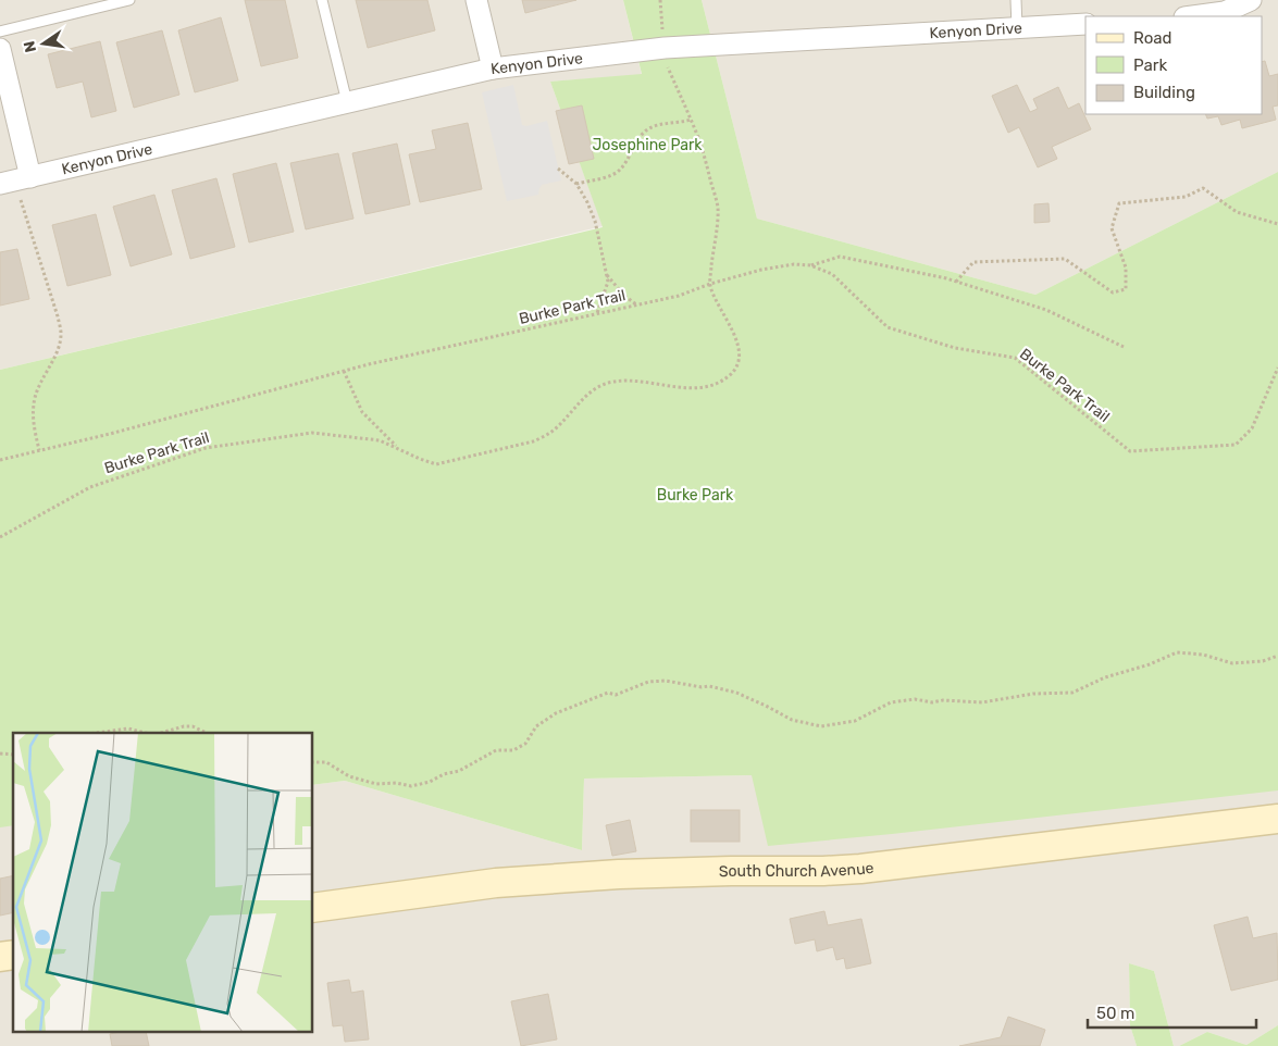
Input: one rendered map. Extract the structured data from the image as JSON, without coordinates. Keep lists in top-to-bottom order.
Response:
{
  "streets": {
    "street": ["Kenyon Drive", "South Church Avenue"],
    "path": ["Burke Park Trail"]
  },
  "parks": ["Josephine Park", "Burke Park"],
  "legend": ["Road", "Park", "Building"],
  "scale_bar": "50 m",
  "north": "left"
}
